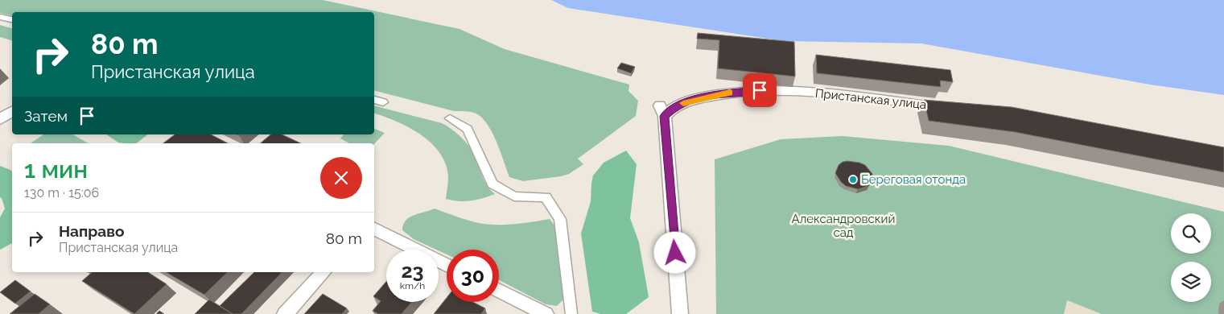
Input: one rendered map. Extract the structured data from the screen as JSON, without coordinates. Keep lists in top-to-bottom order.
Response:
{
  "streets": {
    "street": ["Пристанская улица"]
  },
  "parks": ["Александровский сад"],
  "places": ["Береговая отонда"],
  "page": {
    "turn": ["80 m", "Пристанская улица"],
    "then": "Затем",
    "heading": ["1 мин", "130 m · 15:06"],
    "list": [
      {
        "name": "Направо",
        "note": "Пристанская улица",
        "value": "80 m"
      }
    ],
    "speed": "23 km/h",
    "limit": "30"
  }
}
